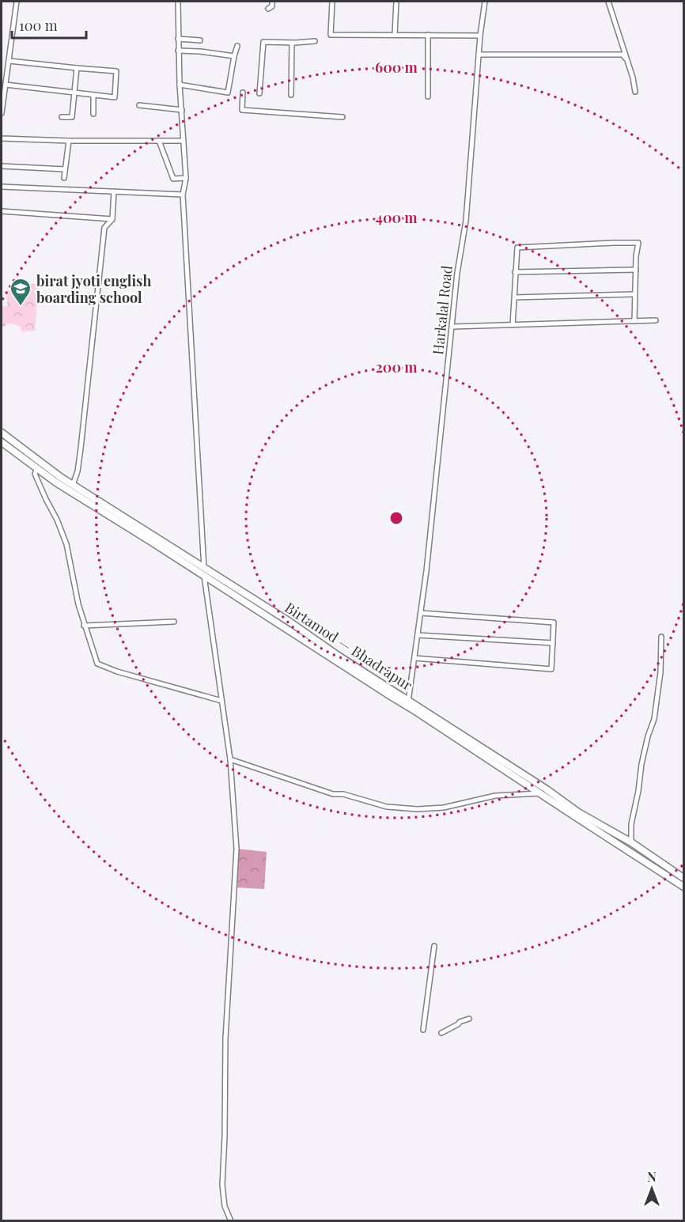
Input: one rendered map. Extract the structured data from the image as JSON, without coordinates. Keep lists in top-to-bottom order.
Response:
{
  "streets": {
    "main road": ["Birtamod — Bhadrapur"],
    "street": ["Harkalal Road"]
  },
  "crossings": [
    ["Harkalal Road", "Birtamod — Bhadrapur"]
  ],
  "places": {
    "school or university": ["birat jyoti english boarding school"]
  },
  "scale_bar": "100 m",
  "north": "top",
  "rings": ["600 m", "400 m", "200 m"]
}
